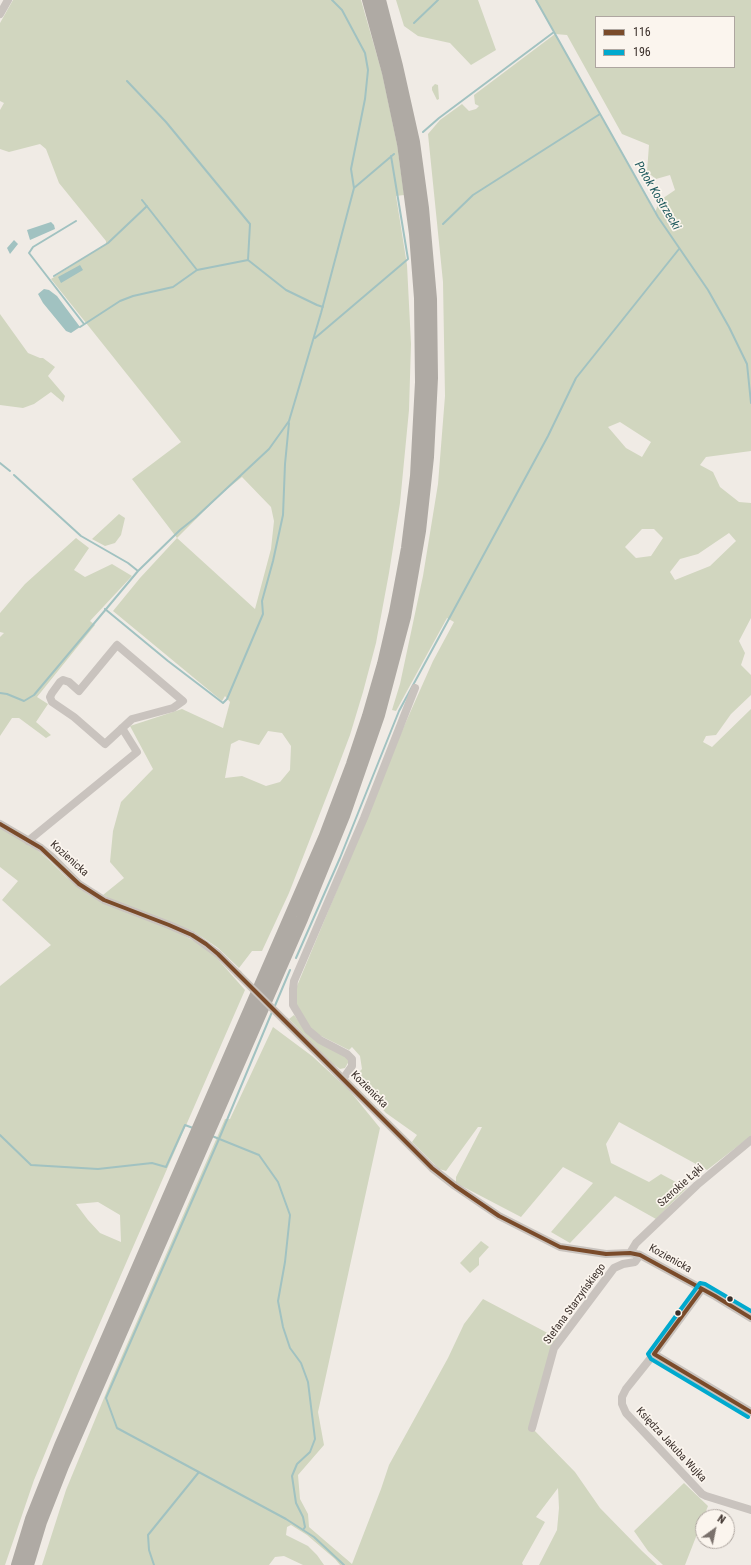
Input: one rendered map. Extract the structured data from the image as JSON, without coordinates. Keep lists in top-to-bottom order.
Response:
{
  "streets": {
    "street": [
      "Kozienicka",
      "Szerokie Łąki",
      "Stefana Starzyńskiego",
      "Księdza Jakuba Wujka"
    ]
  },
  "crossings": [
    ["Kozienicka", "Szerokie Łąki"],
    ["Kozienicka", "Stefana Starzyńskiego"],
    ["Kozienicka", "Księdza Jakuba Wujka"]
  ],
  "water": ["Potok Kostrzecki"],
  "lines": ["transit line 116", "transit line 196"],
  "legend": ["116", "196"],
  "north": "top right"
}
